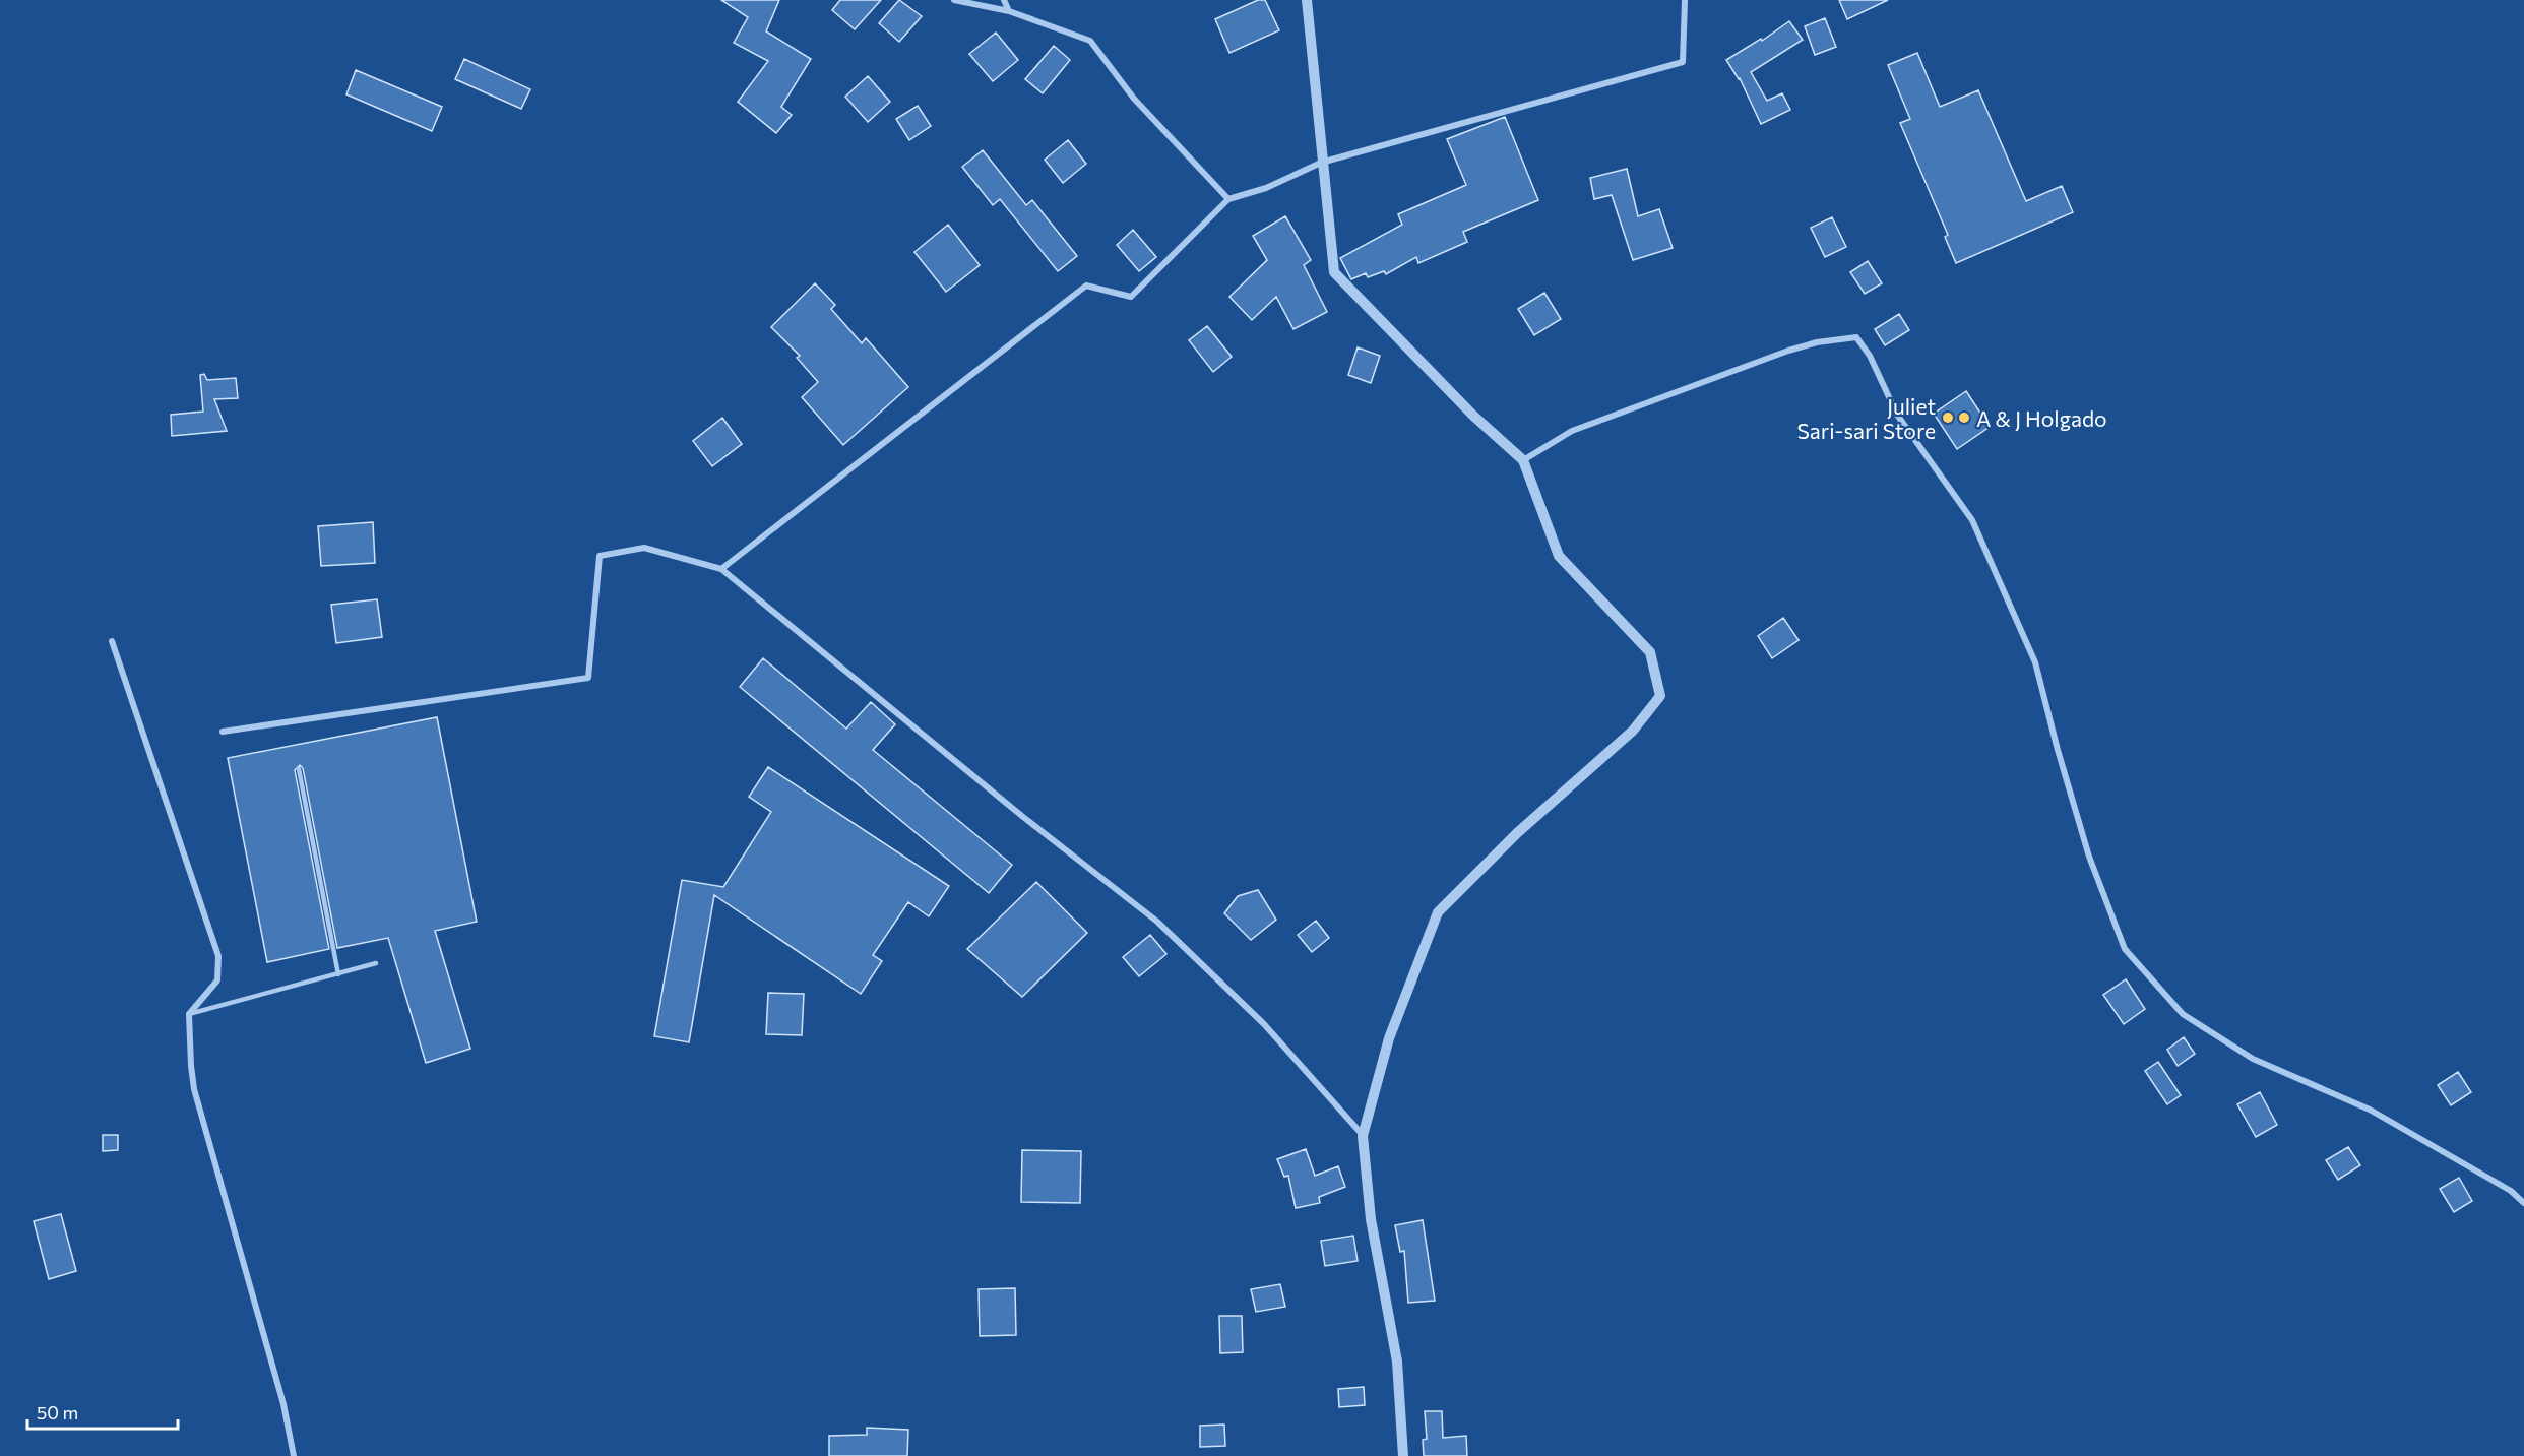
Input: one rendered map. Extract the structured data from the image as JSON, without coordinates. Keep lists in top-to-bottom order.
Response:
{
  "places": ["Juliet Sari-sari Store", "A & J Holgado"],
  "scale_bar": "50 m"
}
